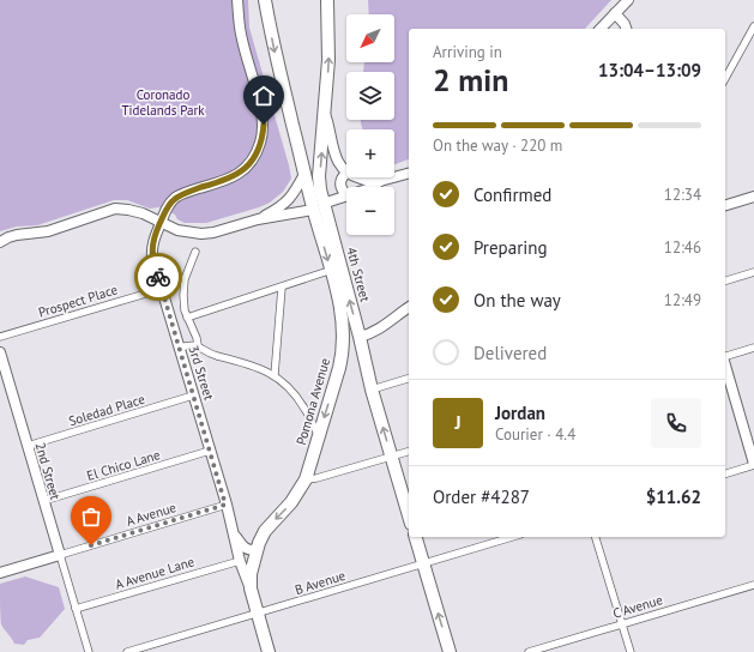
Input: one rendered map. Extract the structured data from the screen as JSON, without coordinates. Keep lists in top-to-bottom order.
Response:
{
  "streets": {
    "highway": ["4th Street", "3rd Street", "Pomona Avenue"],
    "street": [
      "Prospect Place",
      "Soledad Place",
      "El Chico Lane",
      "2nd Street",
      "A Avenue",
      "A Avenue Lane",
      "B Avenue",
      "C Avenue"
    ]
  },
  "crossings": [
    ["4th Street", "Pomona Avenue"],
    ["Prospect Place", "3rd Street"],
    ["3rd Street", "Pomona Avenue"],
    ["3rd Street", "Soledad Place"],
    ["3rd Street", "El Chico Lane"],
    ["3rd Street", "A Avenue"],
    ["3rd Street", "A Avenue Lane"],
    ["3rd Street", "B Avenue"],
    ["Soledad Place", "2nd Street"],
    ["El Chico Lane", "2nd Street"],
    ["2nd Street", "A Avenue"],
    ["2nd Street", "A Avenue Lane"]
  ],
  "one_way": ["Pomona Avenue"],
  "parks": ["Coronado Tidelands Park"],
  "north": "bottom left",
  "page": {
    "map_buttons": ["+", "−"],
    "heading": ["2 min", "Arriving in", "13:04–13:09"],
    "panel": [
      "Jordan",
      "Courier · 4.4",
      "Order #4287",
      "$11.62"
    ],
    "bar": "On the way · 220 m",
    "list": [
      ["Confirmed", "12:34"],
      ["Preparing", "12:46"],
      ["On the way", "12:49"],
      "Delivered"
    ],
    "round": "J"
  }
}
